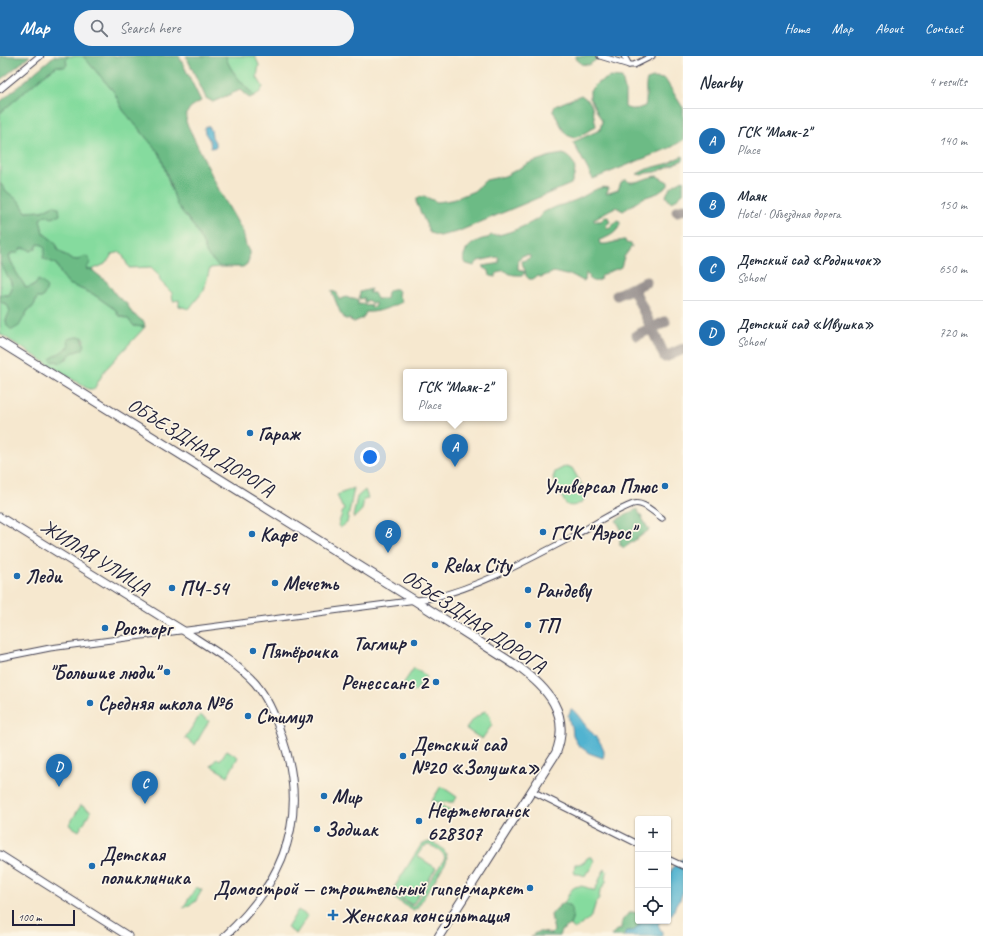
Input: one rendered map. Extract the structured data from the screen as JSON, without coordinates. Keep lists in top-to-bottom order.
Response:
{
  "streets": {
    "main road": ["ОБЪЕЗДНАЯ ДОРОГА", "ЖИЛАЯ УЛИЦА"]
  },
  "places": {
    "other": [
      "Гараж",
      "Универсал Плюс",
      "ГСК \"Аэрос\"",
      "Кафе",
      "Relax City",
      "Леди",
      "Мечеть",
      "ПЧ-54",
      "Рандеву",
      "ТП",
      "Росторг",
      "Тагмир",
      "Пятёрочка",
      "\"Большие люди\"",
      "Ренессанс 2",
      "Средняя школа №6",
      "Стимул",
      "Детский сад №20 «Золушка»",
      "Мир",
      "Нефтеюганск 628307",
      "Зодиак",
      "Детская поликлиника",
      "Домострой — строительный гипермаркет"
    ],
    "health": ["Женская консультация"]
  },
  "scale_bar": "100 m",
  "page": {
    "header": "Map",
    "search": "Search here",
    "nav": [
      "Home",
      "Map",
      "About",
      "Contact"
    ],
    "heading": ["Nearby", "4 results"],
    "list": [
      {
        "mark": "A",
        "name": "ГСК \"Маяк-2\"",
        "note": "Place",
        "value": "140 m"
      },
      {
        "mark": "B",
        "name": "Маяк",
        "note": "Hotel · Объездная дорога",
        "value": "150 m"
      },
      {
        "mark": "C",
        "name": "Детский сад «Родничок»",
        "note": "School",
        "value": "650 m"
      },
      {
        "mark": "D",
        "name": "Детский сад «Ивушка»",
        "note": "School",
        "value": "720 m"
      }
    ],
    "popup": ["ГСК \"Маяк-2\"", "Place"],
    "pins": [
      "A",
      "B",
      "D",
      "C"
    ],
    "map_buttons": ["+", "−"],
    "scale": "100 m"
  }
}
